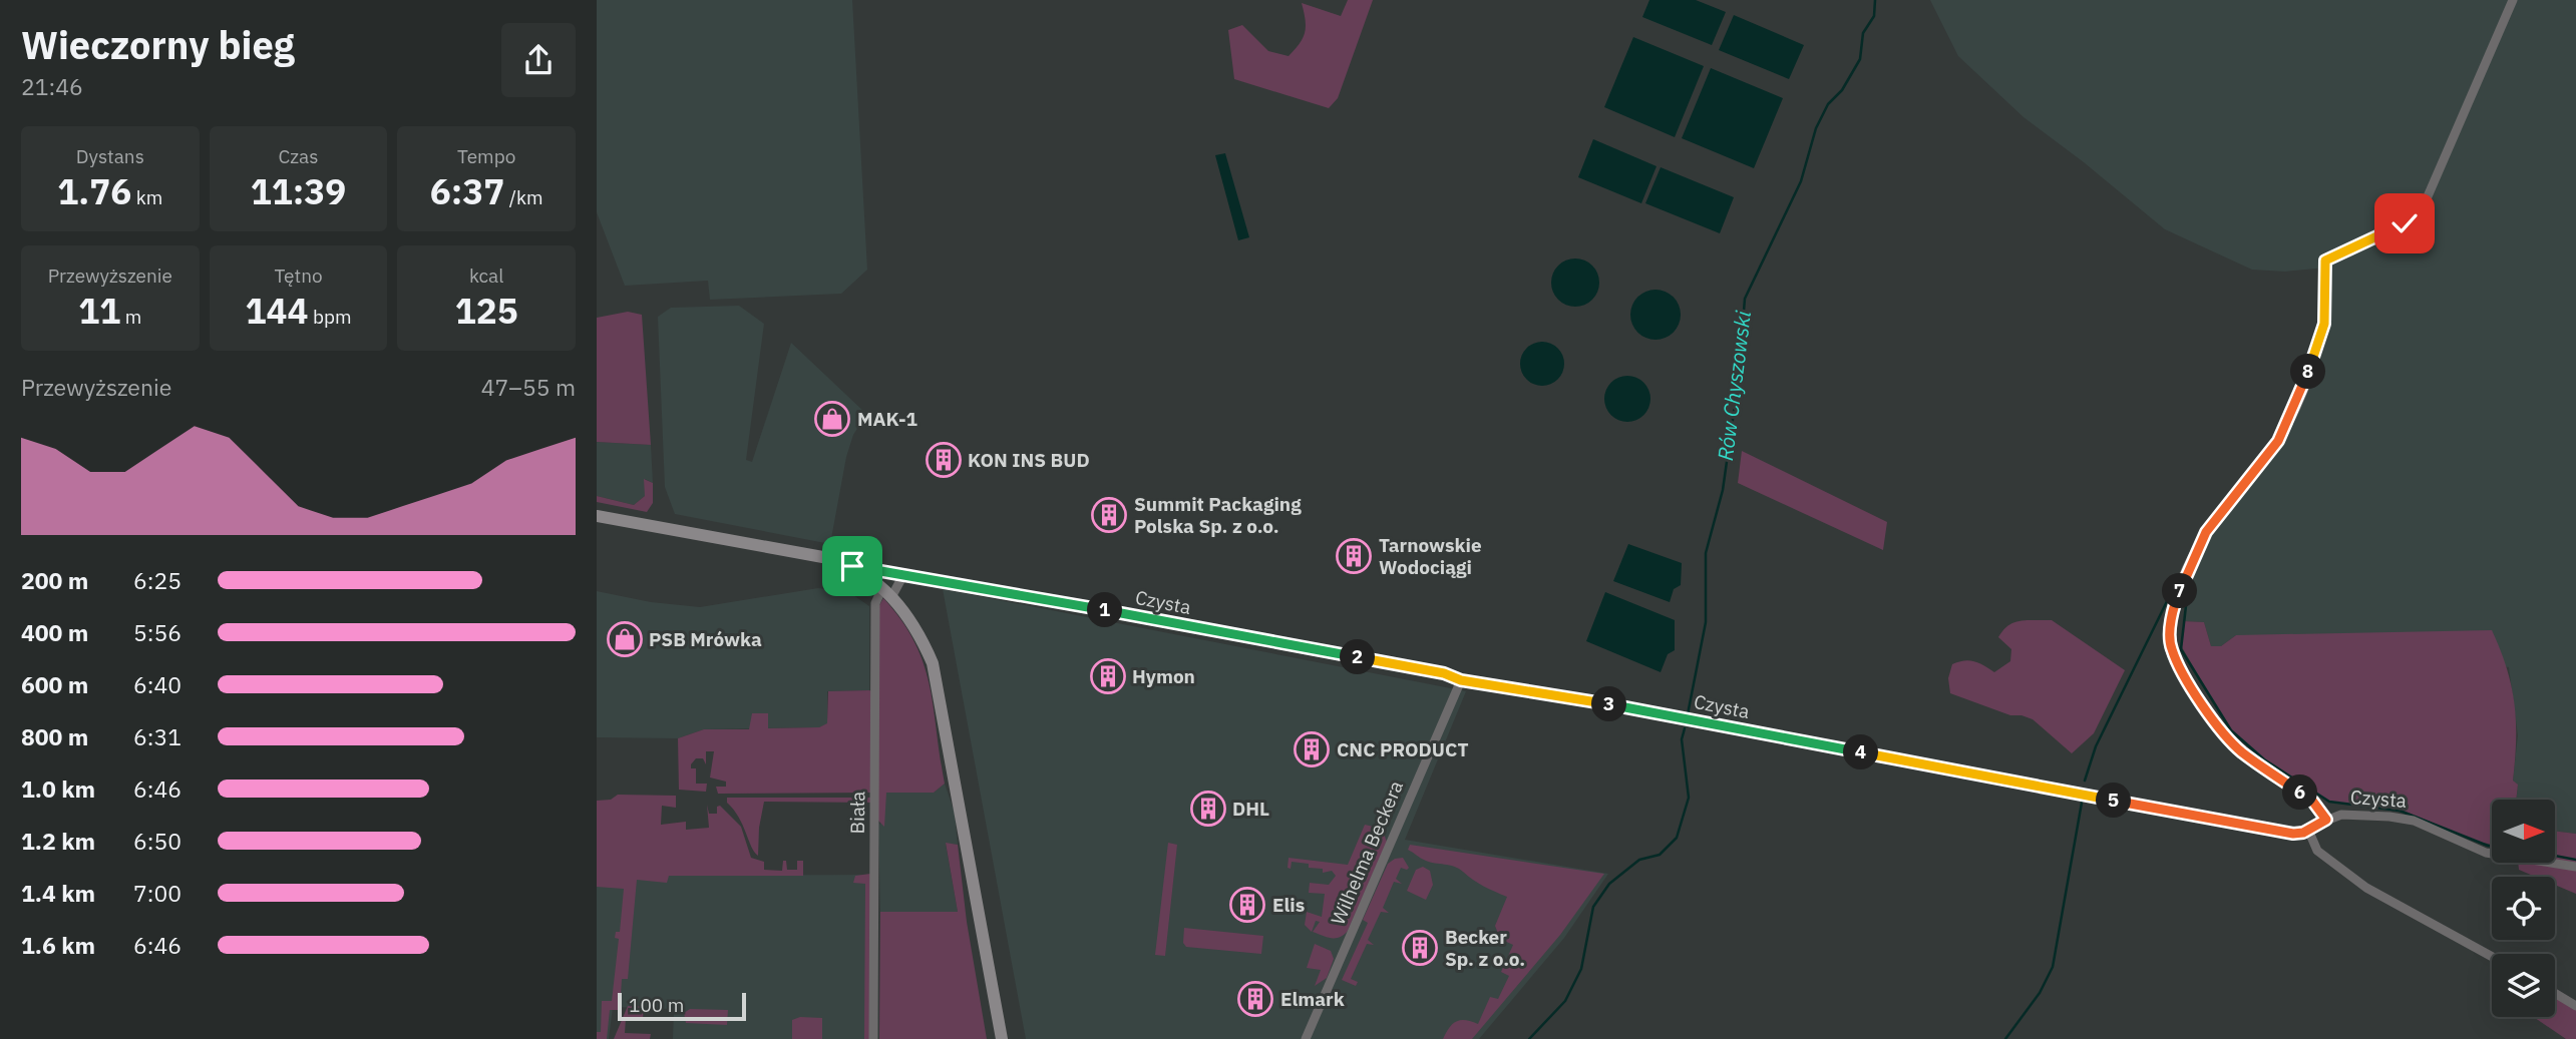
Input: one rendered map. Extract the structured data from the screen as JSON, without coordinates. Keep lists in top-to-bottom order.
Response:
{
  "streets": {
    "main road": ["Czysta"],
    "street": ["Biała", "Wilhelma Beckera"]
  },
  "crossings": [
    ["Czysta", "Biała"],
    ["Czysta", "Wilhelma Beckera"]
  ],
  "water": ["Rów Chyszowski"],
  "places": {
    "shop": ["MAK-1", "PSB Mrówka"],
    "building": [
      "KON INS BUD",
      "Summit Packaging Polska Sp. z o.o.",
      "Tarnowskie Wodociągi",
      "Hymon",
      "CNC PRODUCT",
      "DHL",
      "Elis",
      "Becker Sp. z o.o.",
      "Elmark"
    ]
  },
  "scale_bar": "100 m",
  "north": "right",
  "page": {
    "heading": ["Wieczorny bieg", "21:46"],
    "stats": [
      ["Dystans", "1.76 km"],
      ["Czas", "11:39"],
      ["Tempo", "6:37 /km"],
      ["Przewyższenie", "11 m"],
      ["Tętno", "144 bpm"],
      ["kcal", "125"]
    ],
    "pins": [
      "8",
      "7",
      "1",
      "2",
      "3",
      "4",
      "6",
      "5"
    ],
    "chart": ["Przewyższenie", "47–55 m"],
    "list": [
      {
        "name": "200 m",
        "note": "6:25"
      },
      {
        "name": "400 m",
        "note": "5:56"
      },
      {
        "name": "600 m",
        "note": "6:40"
      },
      {
        "name": "800 m",
        "note": "6:31"
      },
      {
        "name": "1.0 km",
        "note": "6:46"
      },
      {
        "name": "1.2 km",
        "note": "6:50"
      },
      {
        "name": "1.4 km",
        "note": "7:00"
      },
      {
        "name": "1.6 km",
        "note": "6:46"
      }
    ],
    "scale": "100 m"
  }
}
